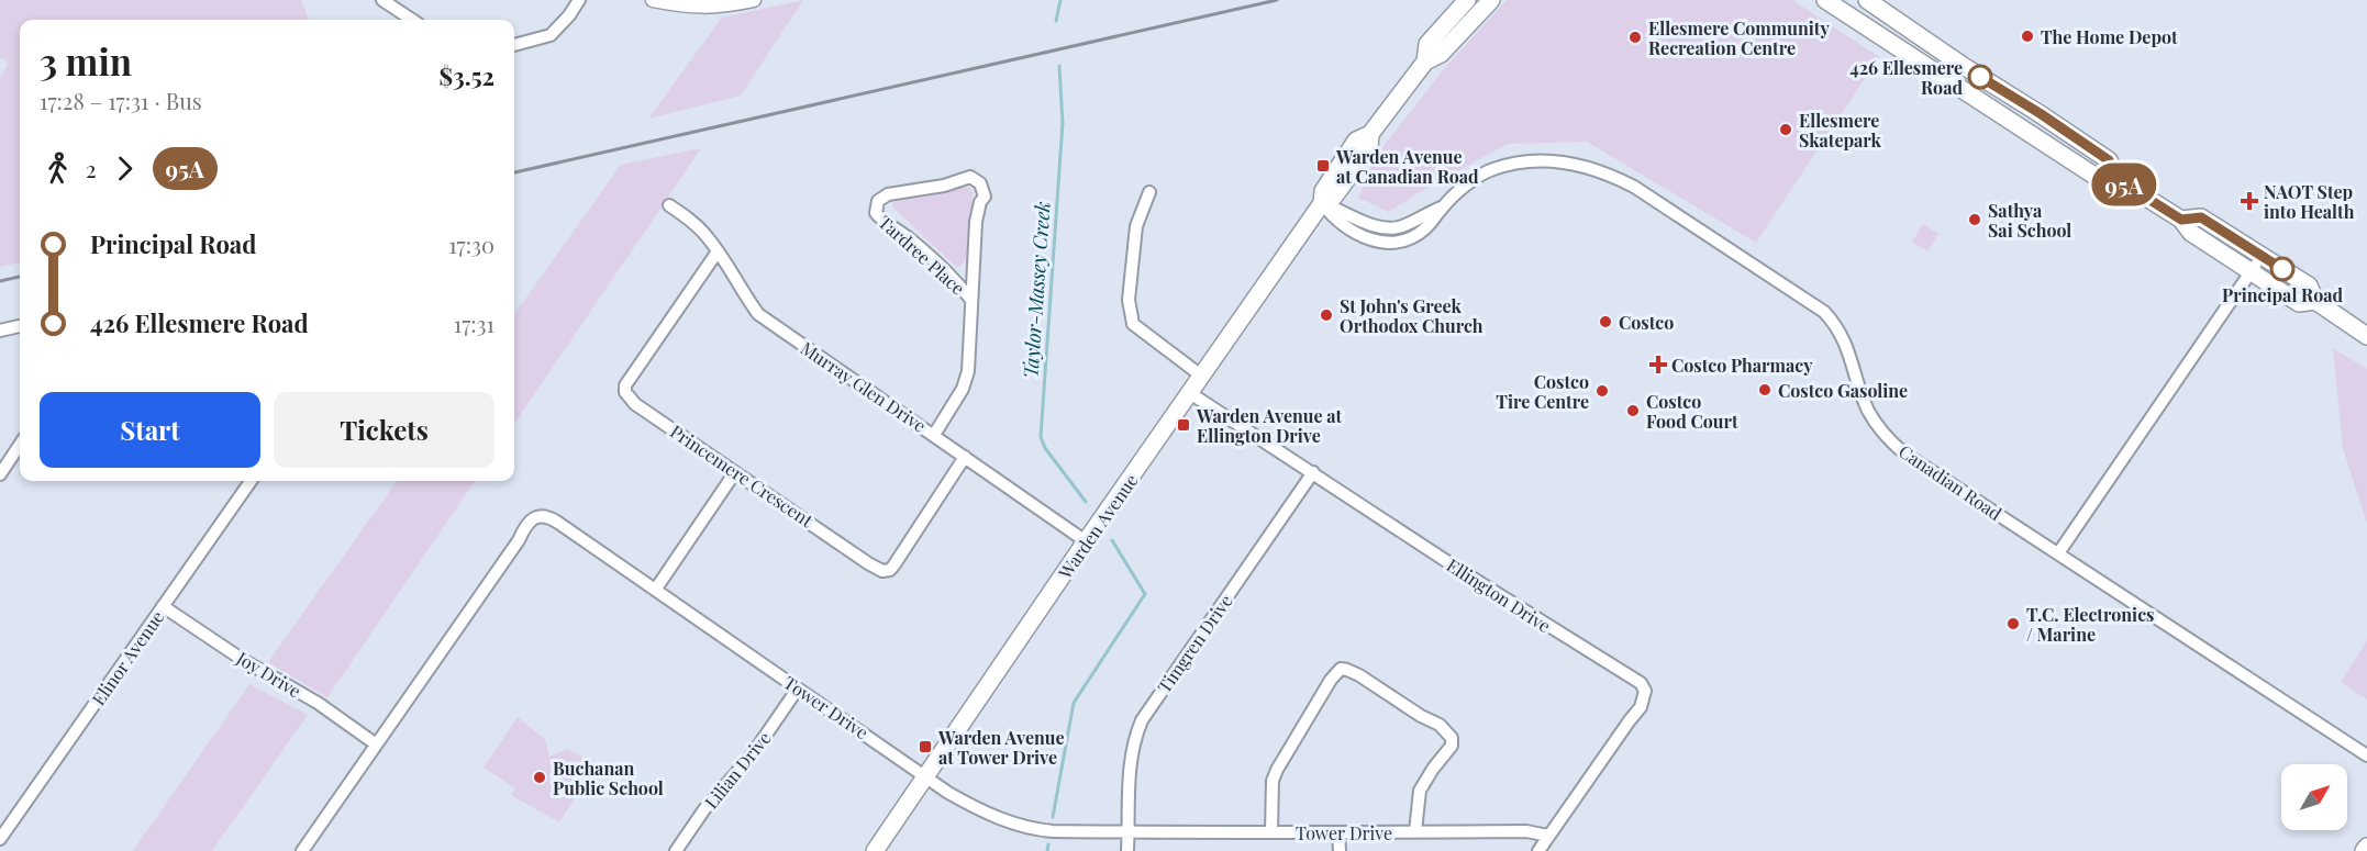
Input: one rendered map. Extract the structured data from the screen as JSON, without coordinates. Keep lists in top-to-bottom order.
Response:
{
  "streets": {
    "main road": ["Warden Avenue"],
    "street": [
      "Tardree Place",
      "Murray Glen Drive",
      "Princemere Crescent",
      "Canadian Road",
      "Ellington Drive",
      "Timgren Drive",
      "Elinor Avenue",
      "Joy Drive",
      "Tower Drive",
      "Lilian Drive"
    ]
  },
  "crossings": [
    ["Tardree Place", "Murray Glen Drive"],
    ["Murray Glen Drive", "Princemere Crescent"],
    ["Murray Glen Drive", "Warden Avenue"],
    ["Canadian Road", "Warden Avenue"],
    ["Warden Avenue", "Ellington Drive"],
    ["Warden Avenue", "Tower Drive"],
    ["Ellington Drive", "Timgren Drive"],
    ["Ellington Drive", "Tower Drive"],
    ["Timgren Drive", "Tower Drive"],
    ["Elinor Avenue", "Joy Drive"],
    ["Joy Drive", "Tower Drive"],
    ["Tower Drive", "Lilian Drive"]
  ],
  "water": ["Taylor-Massey Creek"],
  "places": {
    "other": [
      "The Home Depot",
      "Ellesmere Community Recreation Centre",
      "426 Ellesmere Road",
      "Ellesmere Skatepark",
      "Sathya Sai School",
      "Principal Road",
      "St John's Greek Orthodox Church",
      "Costco",
      "Costco Gasoline",
      "Costco Tire Centre",
      "Costco Food Court",
      "T.C. Electronics / Marine",
      "Buchanan Public School"
    ],
    "transit": ["Warden Avenue at Canadian Road", "Warden Avenue at Ellington Drive", "Warden Avenue at Tower Drive"],
    "health": ["NAOT Step into Health", "Costco Pharmacy"]
  },
  "lines": ["bus line 95A"],
  "north": "top right",
  "page": {
    "on_map": "95A",
    "heading": ["3 min", "17:28 – 17:31 · Bus", "$3.52"],
    "legs": ["2", "95A"],
    "list": [
      {
        "name": "Principal Road",
        "value": "17:30"
      },
      {
        "name": "426 Ellesmere Road",
        "value": "17:31"
      }
    ],
    "buttons": ["Start", "Tickets"]
  }
}
